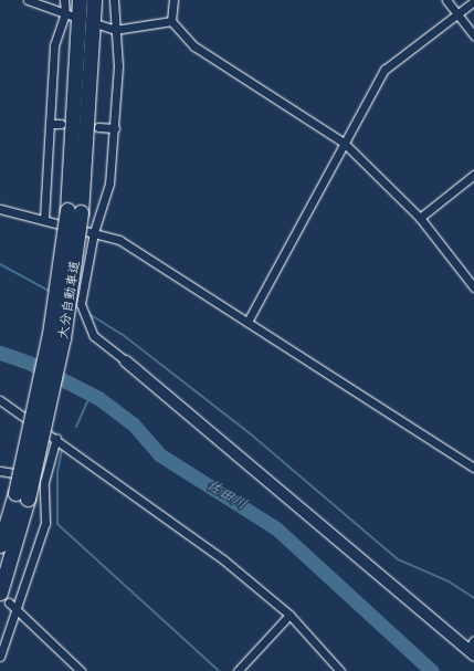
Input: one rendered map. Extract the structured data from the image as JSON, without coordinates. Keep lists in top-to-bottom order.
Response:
{
  "streets": {
    "highway": ["大分自動車道"]
  },
  "water": ["佐田川"]
}
